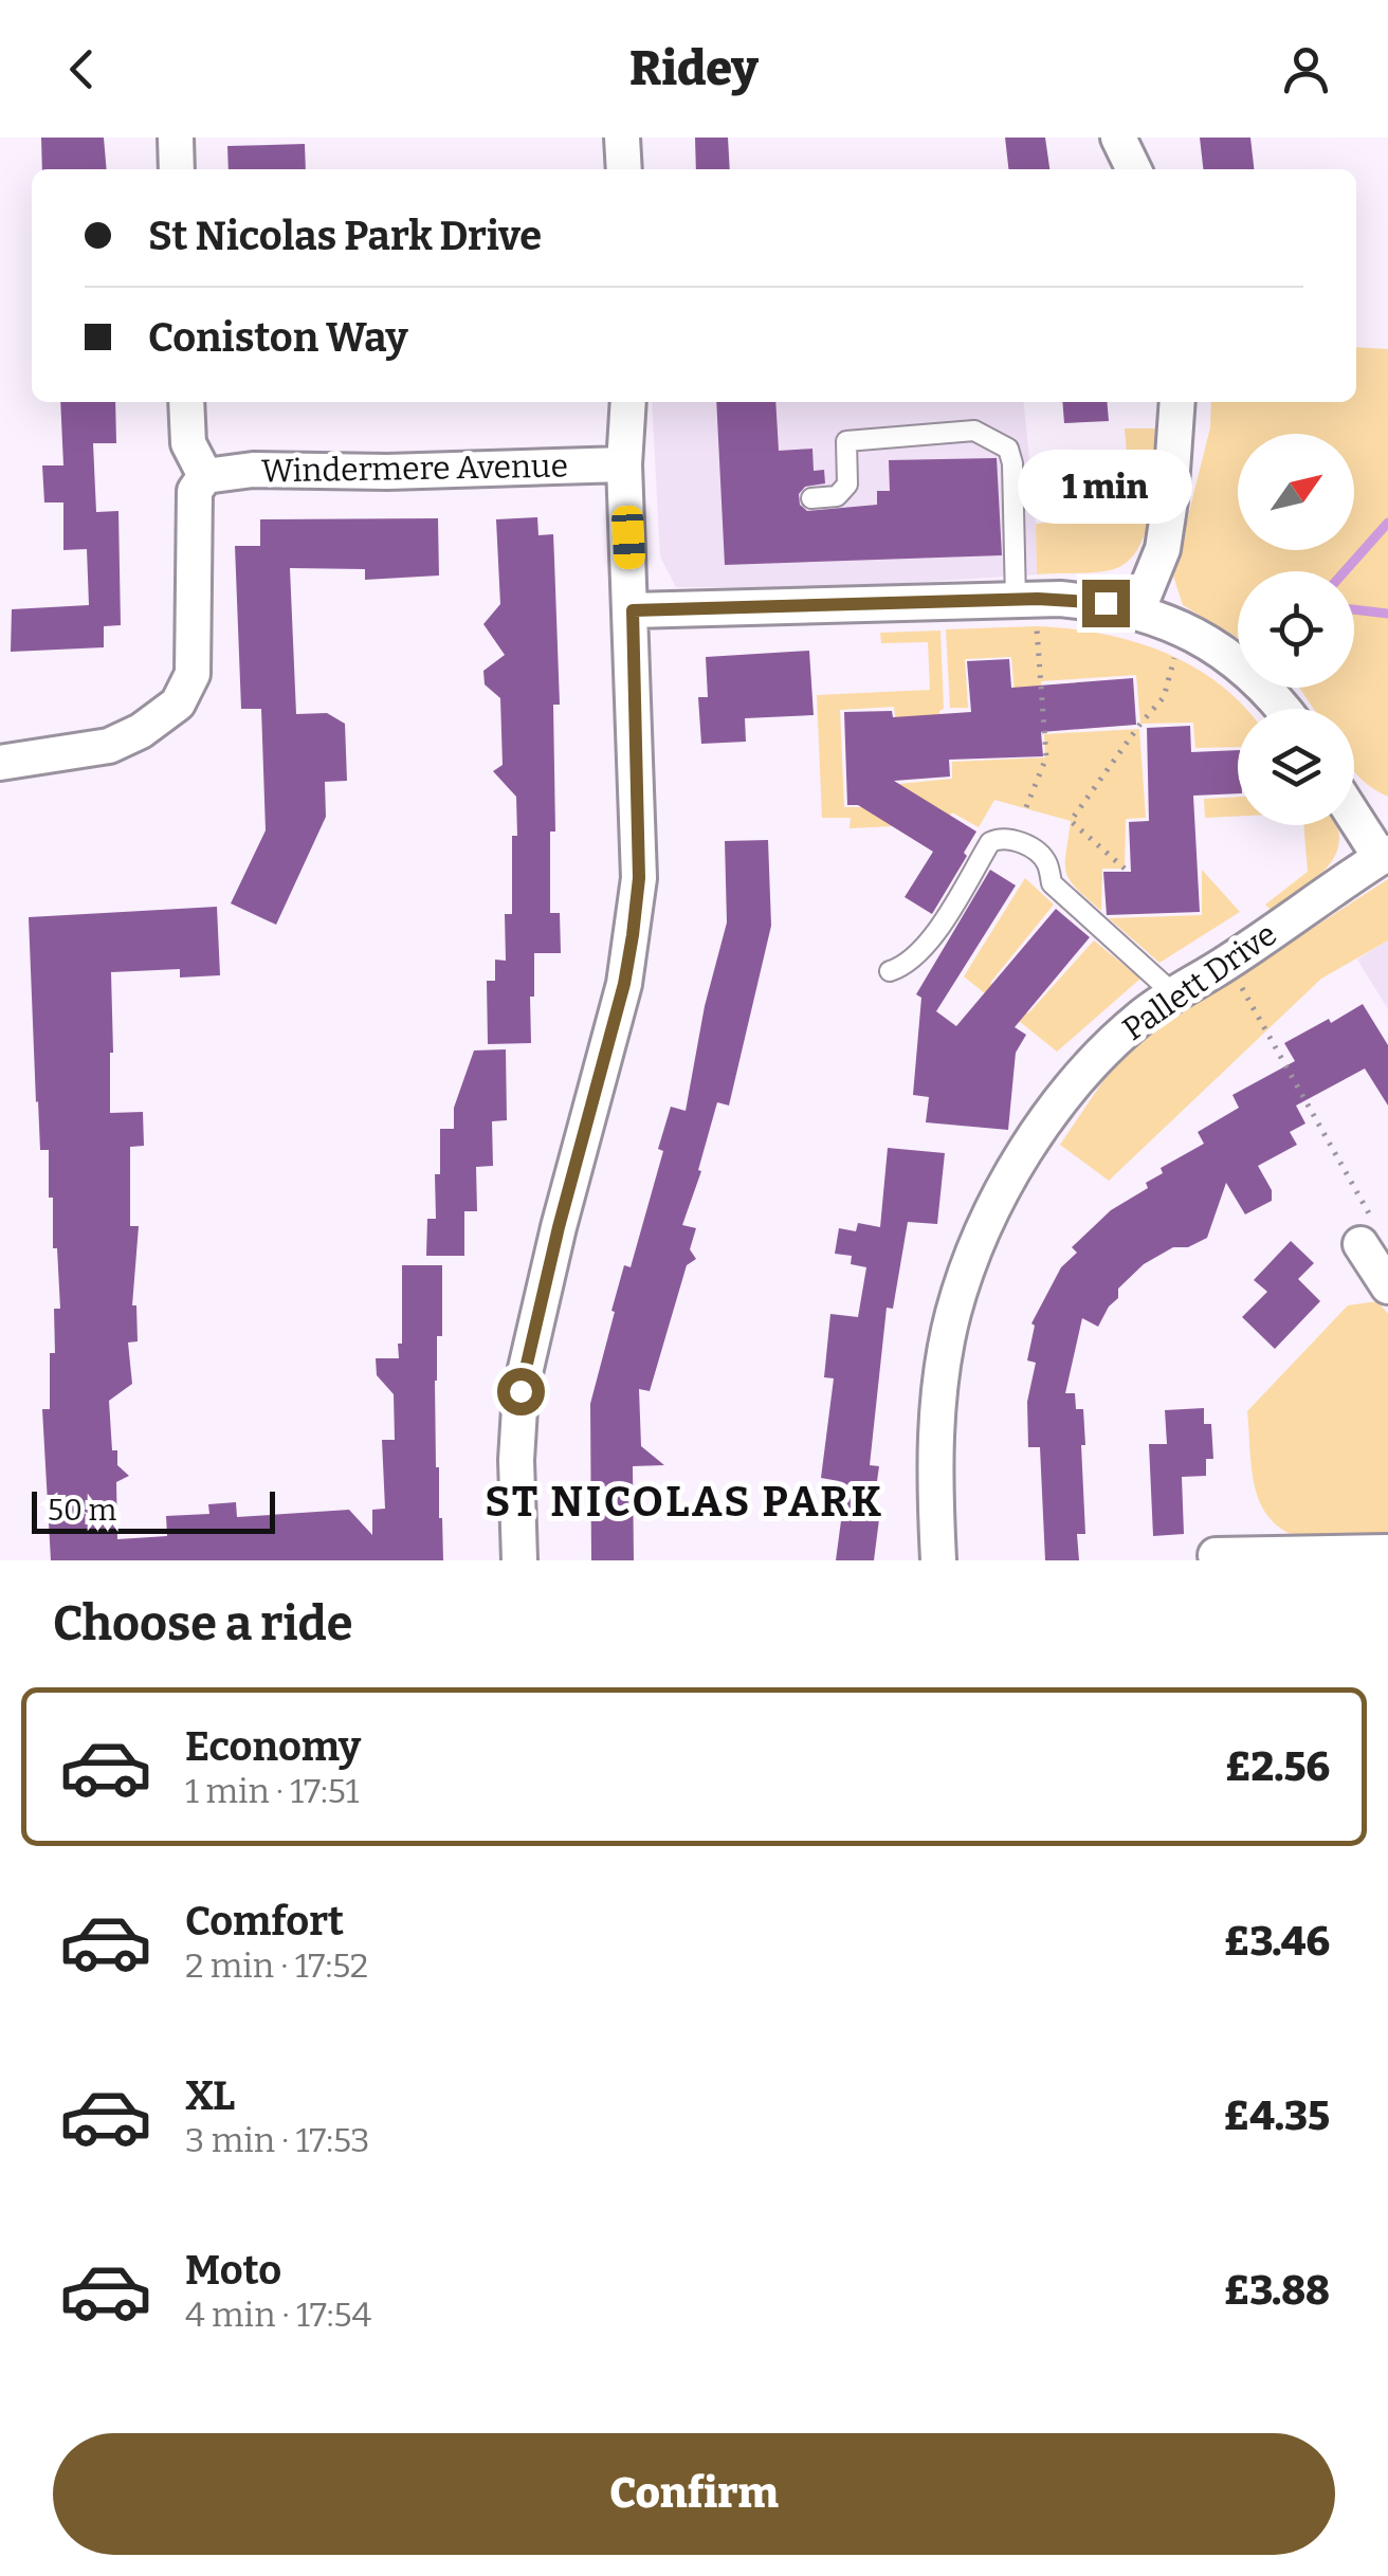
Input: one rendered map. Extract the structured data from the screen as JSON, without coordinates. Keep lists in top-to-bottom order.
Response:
{
  "streets": {
    "street": ["Windermere Avenue", "Pallett Drive"]
  },
  "districts": ["ST NICOLAS PARK"],
  "scale_bar": "50 m",
  "north": "top right",
  "page": {
    "header": "Ridey",
    "banner": ["St Nicolas Park Drive", "Coniston Way"],
    "bubble": "1 min",
    "scale": "50 m",
    "heading": "Choose a ride",
    "list": [
      {
        "name": "Economy",
        "note": "1 min · 17:51",
        "value": "£2.56"
      },
      {
        "name": "Comfort",
        "note": "2 min · 17:52",
        "value": "£3.46"
      },
      {
        "name": "XL",
        "note": "3 min · 17:53",
        "value": "£4.35"
      },
      {
        "name": "Moto",
        "note": "4 min · 17:54",
        "value": "£3.88"
      }
    ],
    "buttons": "Confirm"
  }
}
